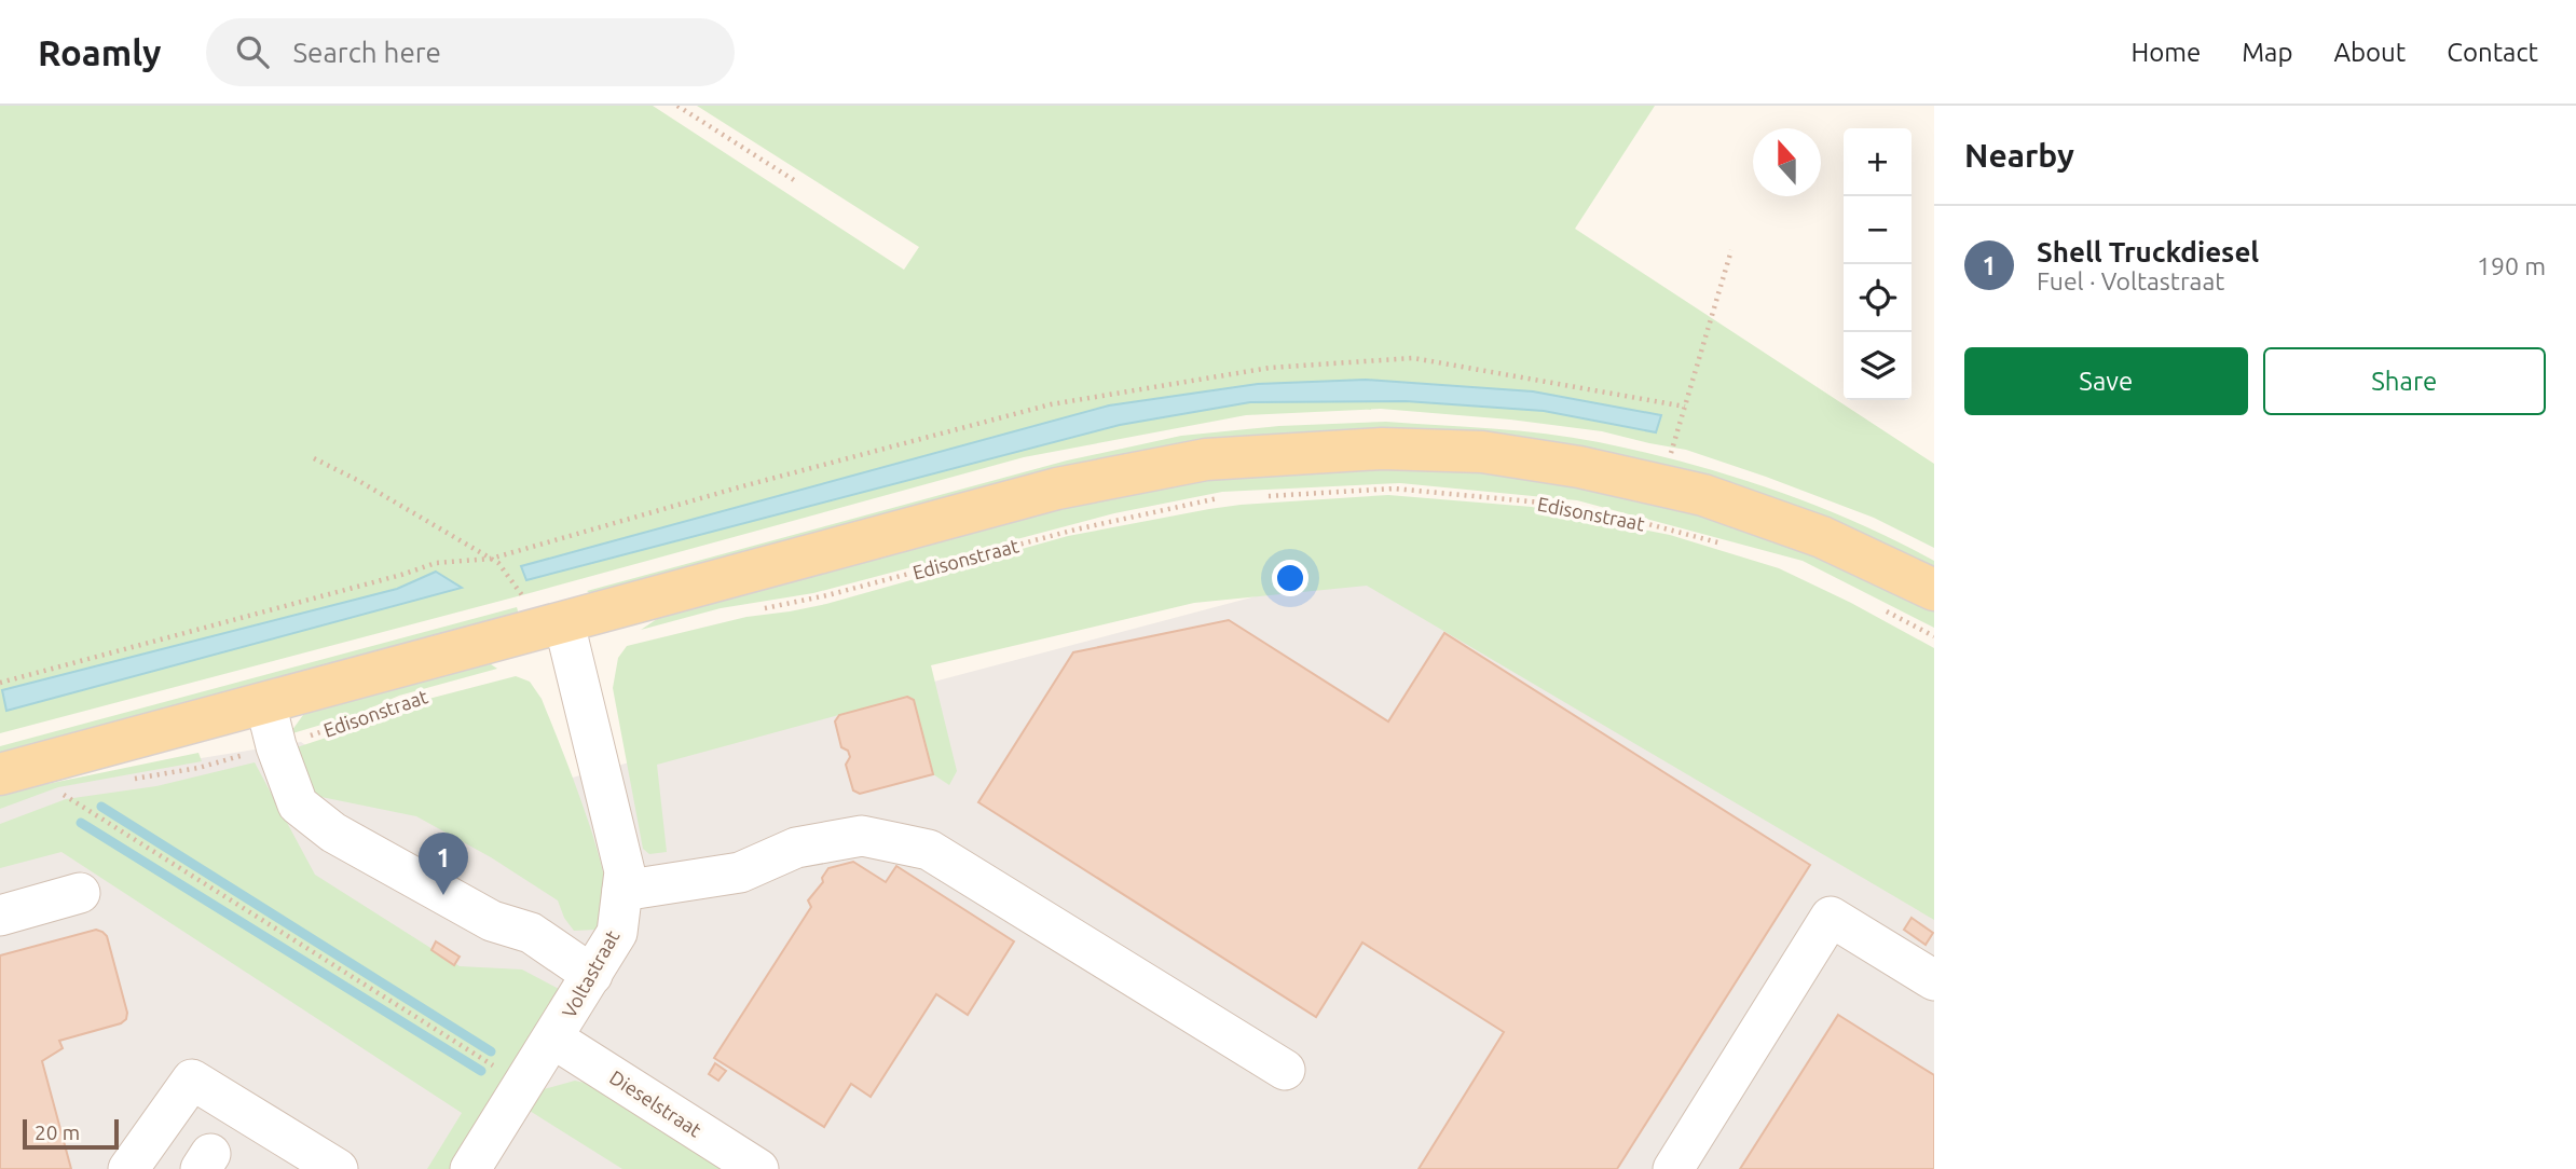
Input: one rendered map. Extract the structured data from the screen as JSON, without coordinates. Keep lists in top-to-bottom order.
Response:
{
  "streets": {
    "main road": ["Edisonstraat"],
    "street": ["Voltastraat", "Dieselstraat"]
  },
  "crossings": [
    ["Edisonstraat", "Voltastraat"],
    ["Voltastraat", "Dieselstraat"]
  ],
  "scale_bar": "20 m",
  "north": "top",
  "page": {
    "header": "Roamly",
    "search": "Search here",
    "nav": [
      "Home",
      "Map",
      "About",
      "Contact"
    ],
    "heading": "Nearby",
    "map_buttons": ["+", "−"],
    "list": [
      {
        "mark": "1",
        "name": "Shell Truckdiesel",
        "note": "Fuel · Voltastraat",
        "value": "190 m"
      }
    ],
    "buttons": ["Save", "Share"],
    "pins": "1",
    "scale": "20 m"
  }
}
